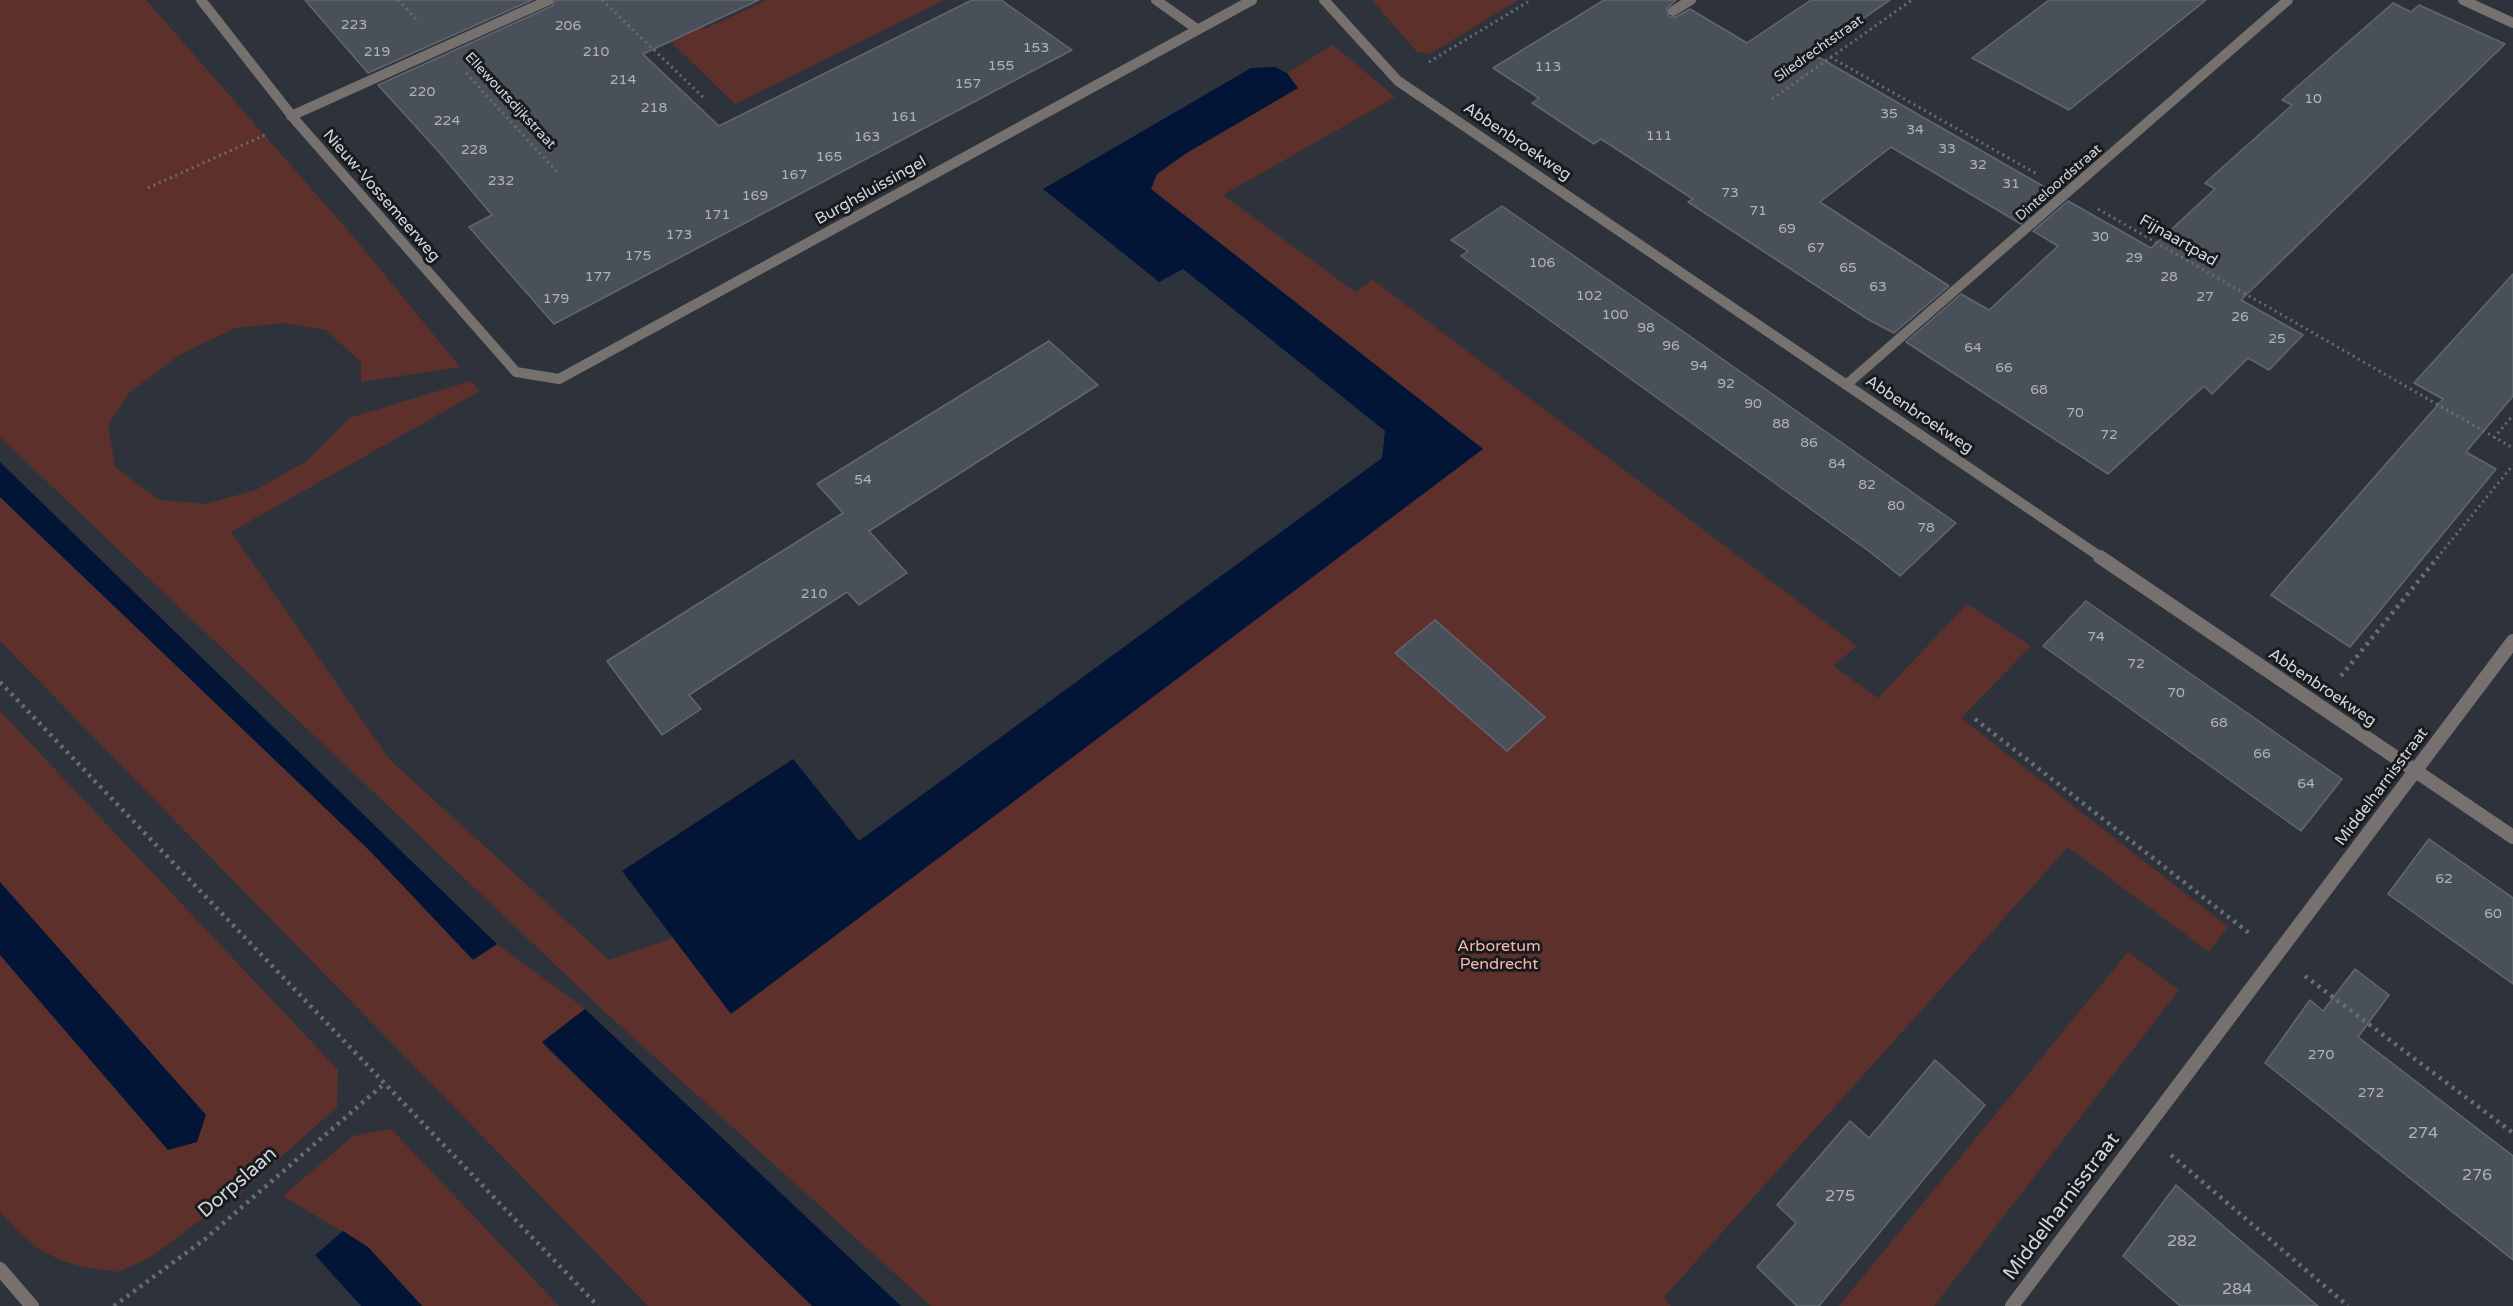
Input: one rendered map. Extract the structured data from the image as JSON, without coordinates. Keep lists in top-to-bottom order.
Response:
{
  "streets": {
    "street": [
      "Ellewoutsdijkstraat",
      "Abbenbroekweg",
      "Dinteloordstraat",
      "Burghsluissingel",
      "Nieuw-Vossemeerweg",
      "Middelharnisstraat"
    ],
    "path": ["Sliedrechtstraat", "Fijnaartpad", "Dorpslaan"]
  },
  "crossings": [
    ["Sliedrechtstraat", "Fijnaartpad"],
    ["Ellewoutsdijkstraat", "Nieuw-Vossemeerweg"],
    ["Abbenbroekweg", "Dinteloordstraat"],
    ["Abbenbroekweg", "Middelharnisstraat"],
    ["Dinteloordstraat", "Fijnaartpad"],
    ["Burghsluissingel", "Nieuw-Vossemeerweg"]
  ],
  "parks": ["Arboretum Pendrecht"],
  "house_numbers": [
    "223",
    "206",
    "153",
    "219",
    "210",
    "155",
    "113",
    "214",
    "157",
    "220",
    "10",
    "218",
    "35",
    "161",
    "224",
    "34",
    "111",
    "163",
    "33",
    "228",
    "165",
    "32",
    "167",
    "232",
    "31",
    "73",
    "169",
    "71",
    "171",
    "69",
    "173",
    "30",
    "67",
    "175",
    "29",
    "106",
    "65",
    "177",
    "28",
    "63",
    "102",
    "27",
    "179",
    "100",
    "26",
    "98",
    "25",
    "96",
    "64",
    "94",
    "66",
    "92",
    "68",
    "90",
    "70",
    "88",
    "72",
    "86",
    "84",
    "54",
    "82",
    "80",
    "78",
    "210",
    "74",
    "72",
    "70",
    "68",
    "66",
    "64",
    "62",
    "60",
    "270",
    "272",
    "274",
    "276",
    "275",
    "282",
    "284"
  ]
}
